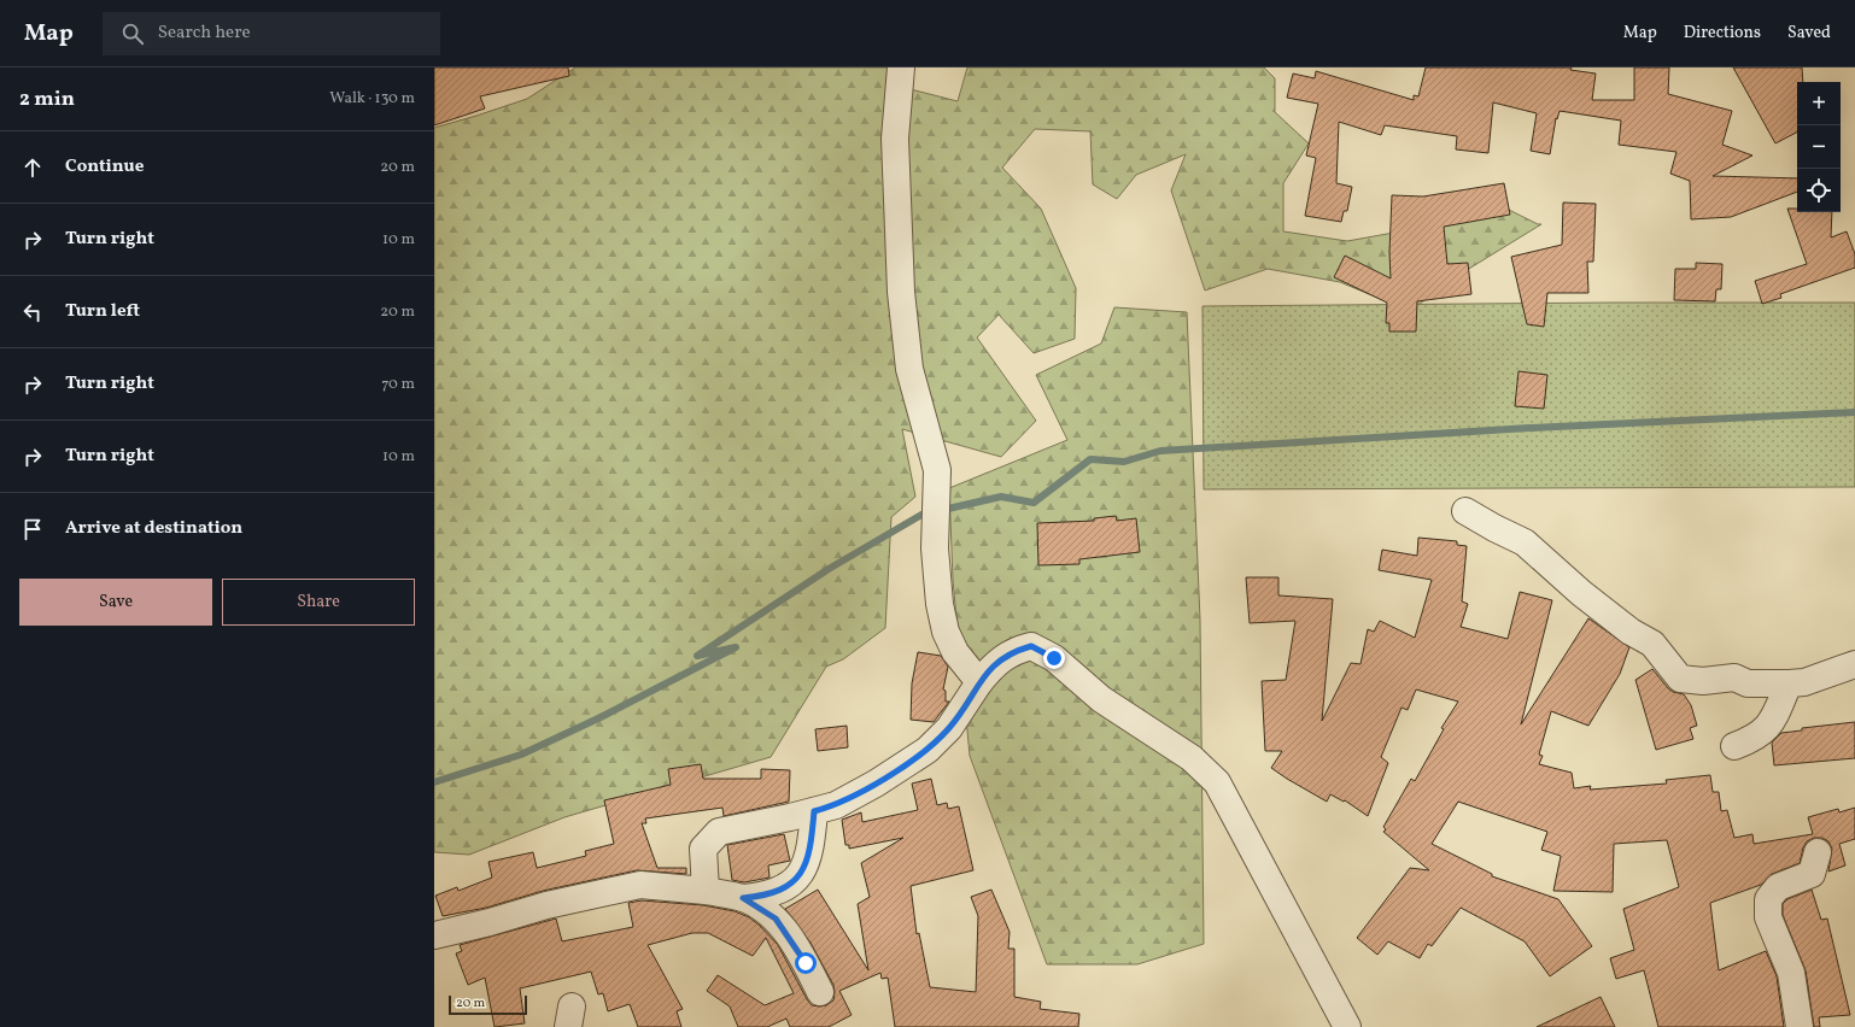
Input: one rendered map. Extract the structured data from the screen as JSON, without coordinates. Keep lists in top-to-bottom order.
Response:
{
  "scale_bar": "20 m",
  "page": {
    "header": "Map",
    "search": "Search here",
    "nav": ["Map", "Directions", "Saved"],
    "heading": ["2 min", "Walk · 130 m"],
    "map_buttons": ["+", "−"],
    "list": [
      ["Continue", "20 m"],
      ["Turn right", "10 m"],
      ["Turn left", "20 m"],
      ["Turn right", "70 m"],
      ["Turn right", "10 m"],
      "Arrive at destination"
    ],
    "buttons": ["Save", "Share"],
    "scale": "20 m"
  }
}
